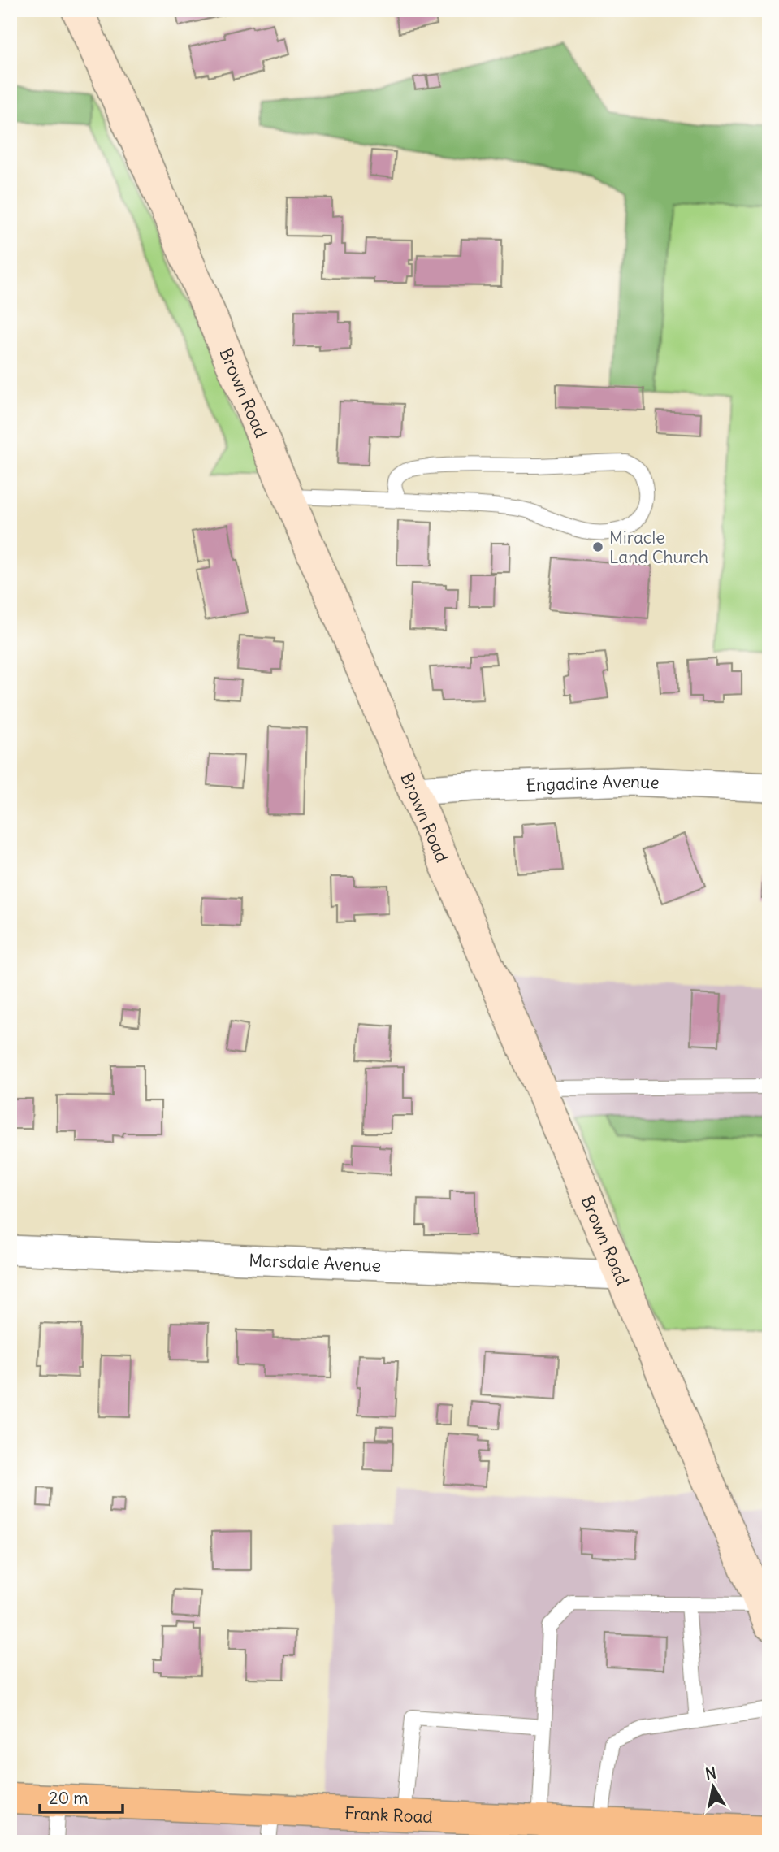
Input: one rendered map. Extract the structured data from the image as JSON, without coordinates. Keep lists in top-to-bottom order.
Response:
{
  "streets": {
    "main road": ["Brown Road", "Frank Road"],
    "street": ["Engadine Avenue", "Marsdale Avenue"]
  },
  "crossings": [
    ["Brown Road", "Engadine Avenue"],
    ["Brown Road", "Marsdale Avenue"]
  ],
  "places": ["Miracle Land Church"],
  "scale_bar": "20 m",
  "north": "top"
}
